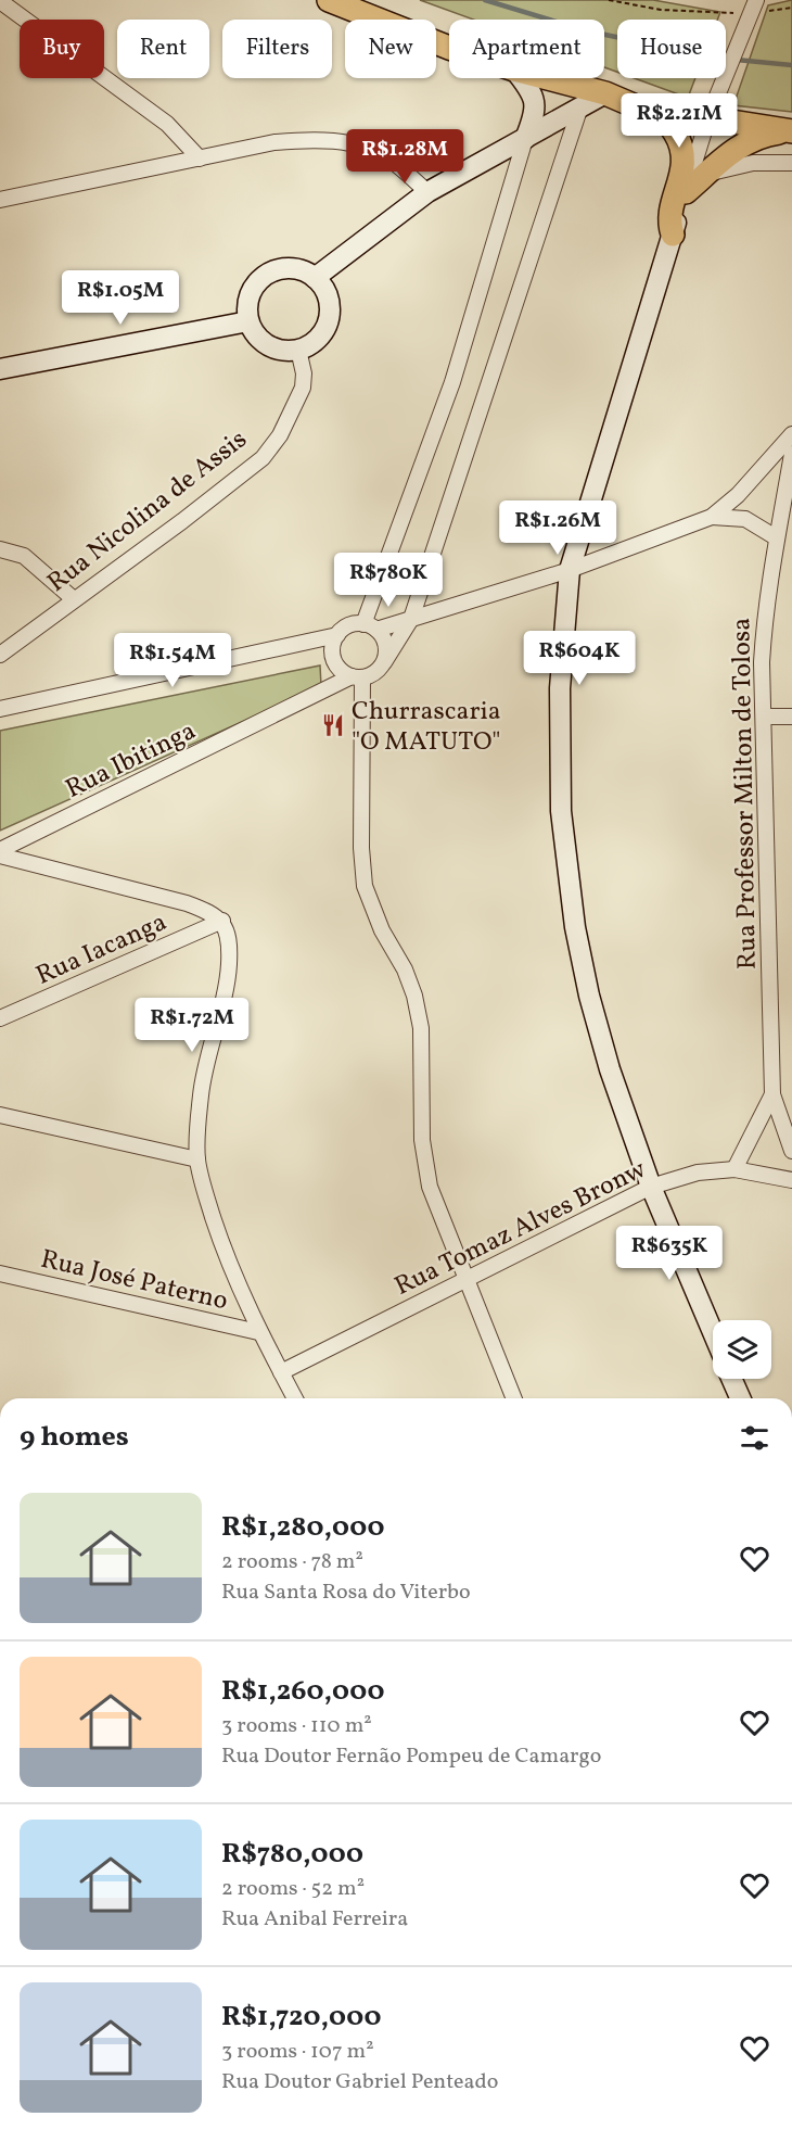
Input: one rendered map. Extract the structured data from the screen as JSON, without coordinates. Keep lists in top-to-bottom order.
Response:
{
  "streets": {
    "street": [
      "Rua Nicolina de Assis",
      "Rua Ibitinga",
      "Rua Professor Milton de Tolosa",
      "Rua Iacanga",
      "Rua Tomaz Alves Bronw",
      "Rua José Paterno"
    ]
  },
  "crossings": [
    ["Rua Professor Milton de Tolosa", "Rua Tomaz Alves Bronw"]
  ],
  "places": {
    "restaurant": ["Churrascaria \"O MATUTO\""]
  },
  "page": {
    "chip": [
      "Buy",
      "Rent",
      "Filters",
      "New",
      "Apartment",
      "House"
    ],
    "price": [
      "R$2.21M",
      "R$1.28M",
      "R$1.05M",
      "R$1.26M",
      "R$780K",
      "R$604K",
      "R$1.54M",
      "R$1.72M",
      "R$635K"
    ],
    "heading": "9 homes",
    "list": [
      {
        "name": "R$1,280,000",
        "note": "2 rooms · 78 m² · Rua Santa Rosa do Viterbo"
      },
      {
        "name": "R$1,260,000",
        "note": "3 rooms · 110 m² · Rua Doutor Fernão Pompeu de Camargo"
      },
      {
        "name": "R$780,000",
        "note": "2 rooms · 52 m² · Rua Anibal Ferreira"
      },
      {
        "name": "R$1,720,000",
        "note": "3 rooms · 107 m² · Rua Doutor Gabriel Penteado"
      }
    ]
  }
}
